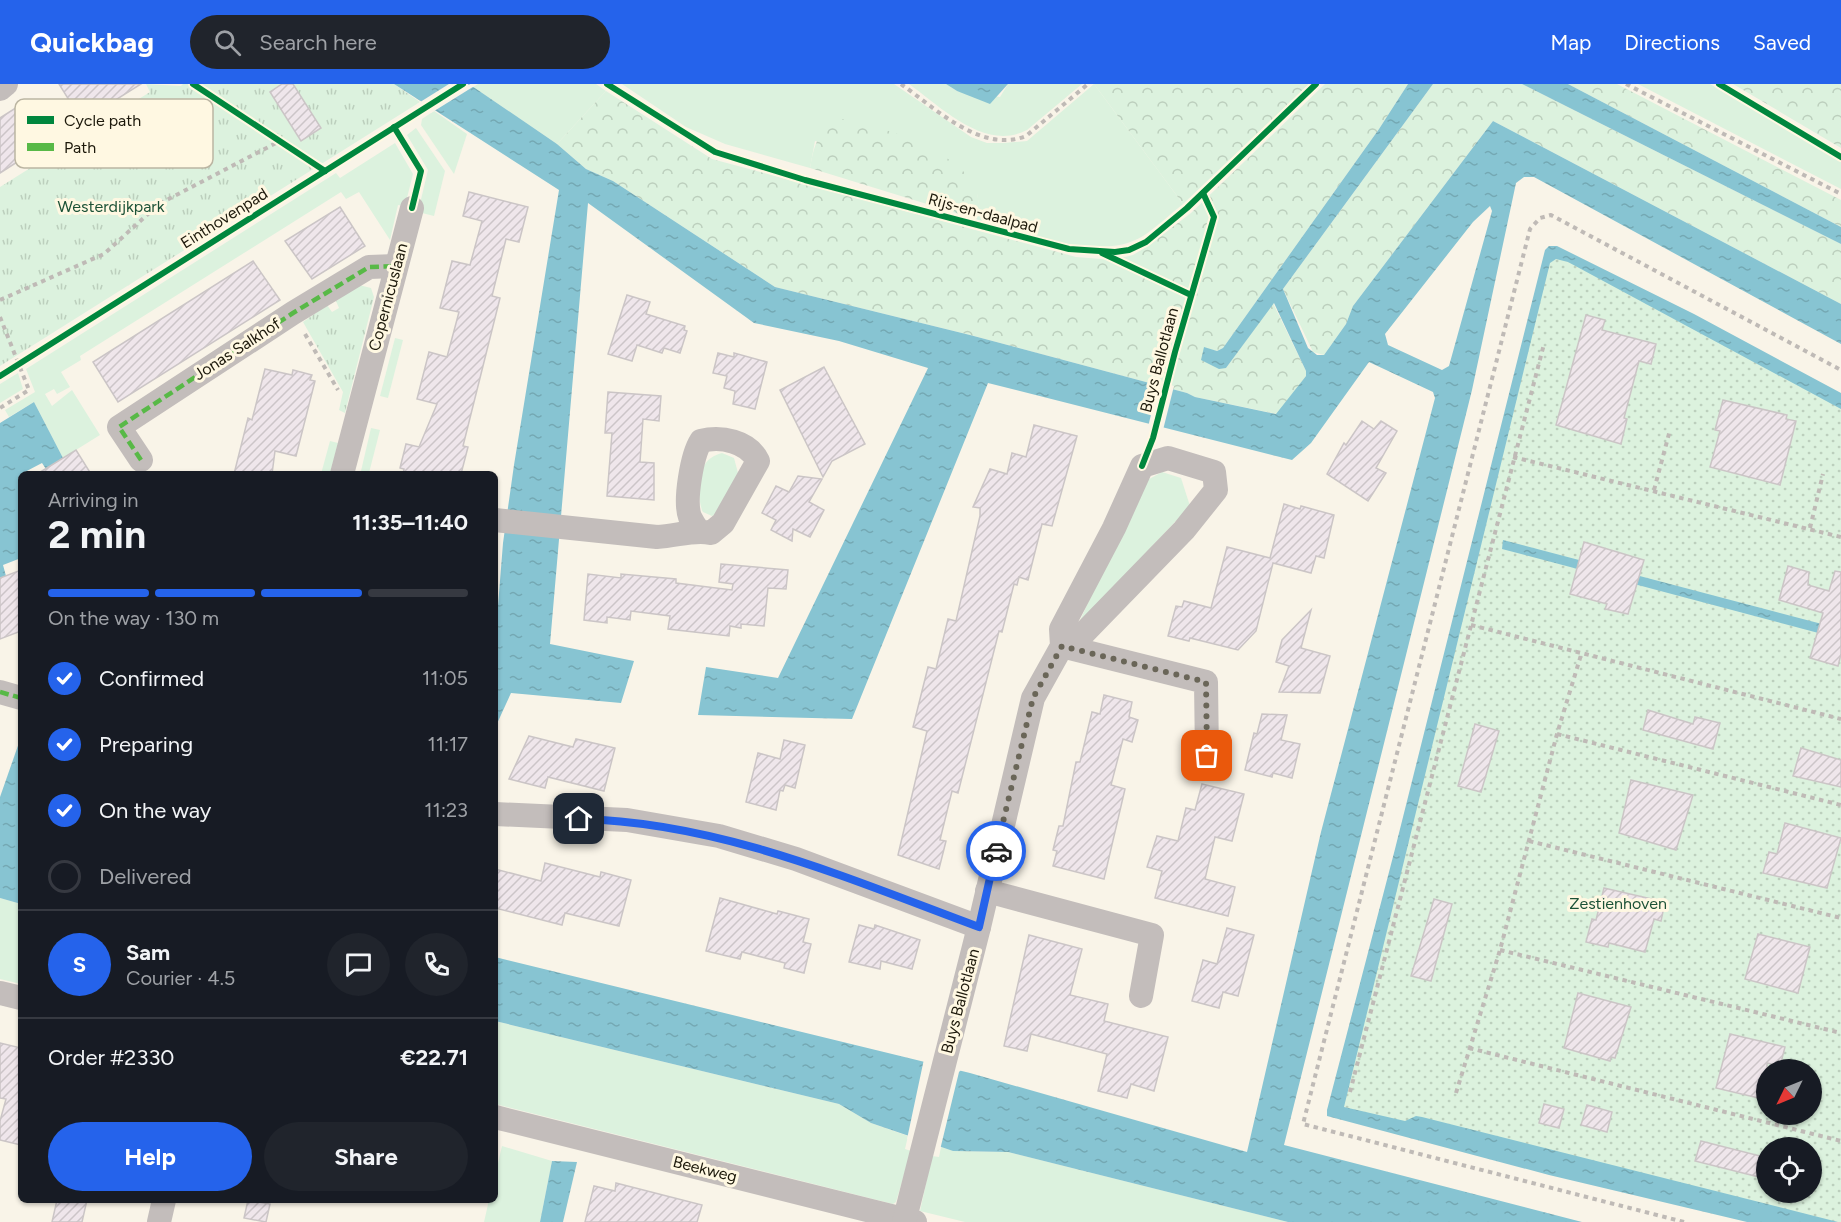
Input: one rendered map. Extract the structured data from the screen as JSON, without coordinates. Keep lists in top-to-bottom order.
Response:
{
  "streets": {
    "street": [
      "Copernicuslaan",
      "Jonas Salkhof",
      "Buys Ballotlaan",
      "Beekweg"
    ],
    "cycle path": ["Rijs-en-daalpad", "Einthovenpad"]
  },
  "crossings": [
    ["Copernicuslaan", "Jonas Salkhof"],
    ["Buys Ballotlaan", "Beekweg"]
  ],
  "parks": ["Westerdijkpark", "Zestienhoven"],
  "legend": ["Cycle path", "Path"],
  "north": "bottom left",
  "page": {
    "header": "Quickbag",
    "search": "Search here",
    "nav": ["Map", "Directions", "Saved"],
    "heading": ["2 min", "Arriving in", "11:35–11:40"],
    "panel": [
      "Sam",
      "Courier · 4.5",
      "Order #2330",
      "€22.71"
    ],
    "bar": "On the way · 130 m",
    "list": [
      ["Confirmed", "11:05"],
      ["Preparing", "11:17"],
      ["On the way", "11:23"],
      "Delivered"
    ],
    "round": "S",
    "buttons": ["Help", "Share"]
  }
}
